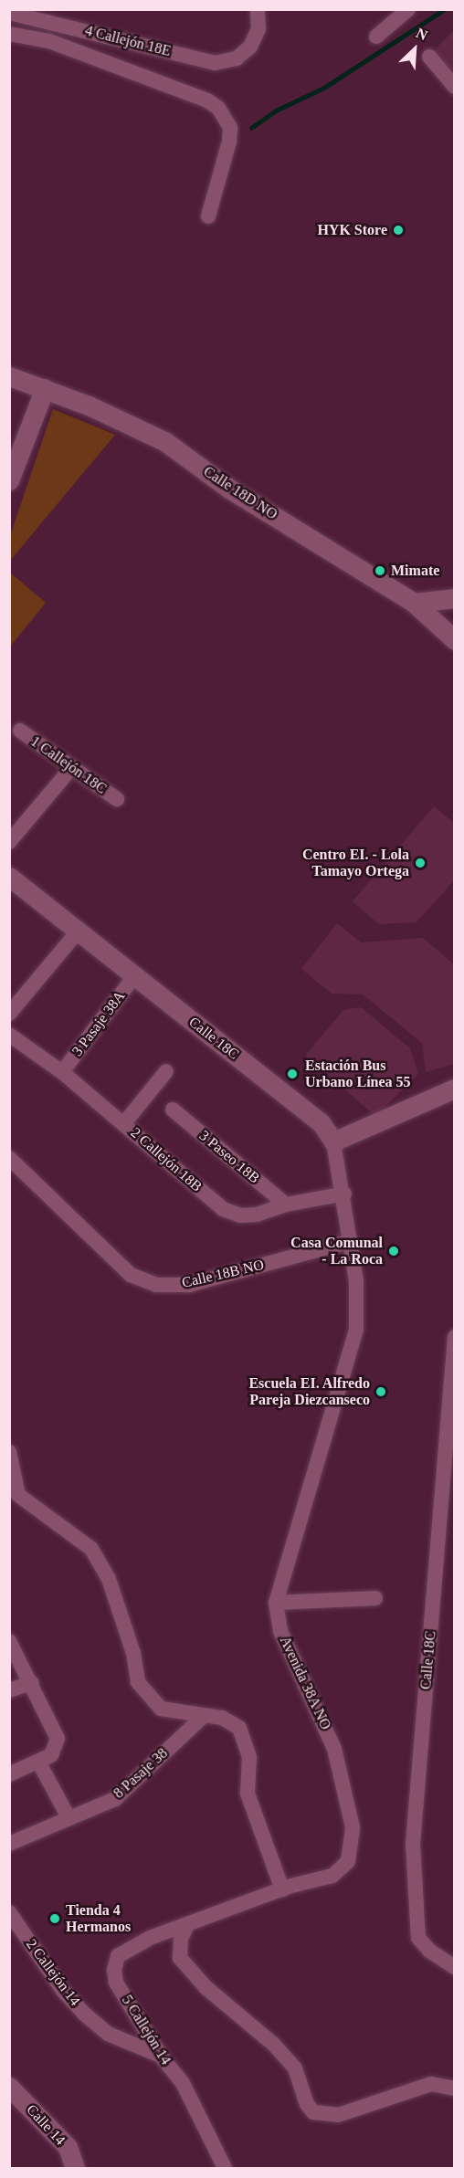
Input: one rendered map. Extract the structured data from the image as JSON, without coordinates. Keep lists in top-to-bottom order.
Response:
{
  "streets": {
    "street": [
      "4 Callejón 18E",
      "Calle 18D NO",
      "1 Callejón 18C",
      "3 Pasaje 38A",
      "Calle 18C",
      "3 Paseo 18B",
      "2 Callejón 18B",
      "Calle 18B NO",
      "Avenida 38A NO",
      "8 Pasaje 38",
      "2 Callejón 14",
      "5 Callejón 14",
      "Calle 14"
    ]
  },
  "crossings": [
    ["3 Pasaje 38A", "Calle 18C"],
    ["3 Pasaje 38A", "2 Callejón 18B"],
    ["Calle 18C", "2 Callejón 18B"],
    ["Calle 18C", "Calle 18B NO"],
    ["Calle 18C", "Avenida 38A NO"],
    ["3 Paseo 18B", "2 Callejón 18B"],
    ["Calle 18B NO", "Avenida 38A NO"],
    ["Avenida 38A NO", "5 Callejón 14"],
    ["2 Callejón 14", "5 Callejón 14"]
  ],
  "places": [
    "HYK Store",
    "Mimate",
    "Centro EI. - Lola Tamayo Ortega",
    "Estación Bus Urbano Línea 55",
    "Casa Comunal - La Roca",
    "Escuela EI. Alfredo Pareja Diezcanseco",
    "Tienda 4 Hermanos"
  ],
  "north": "top right"
}
